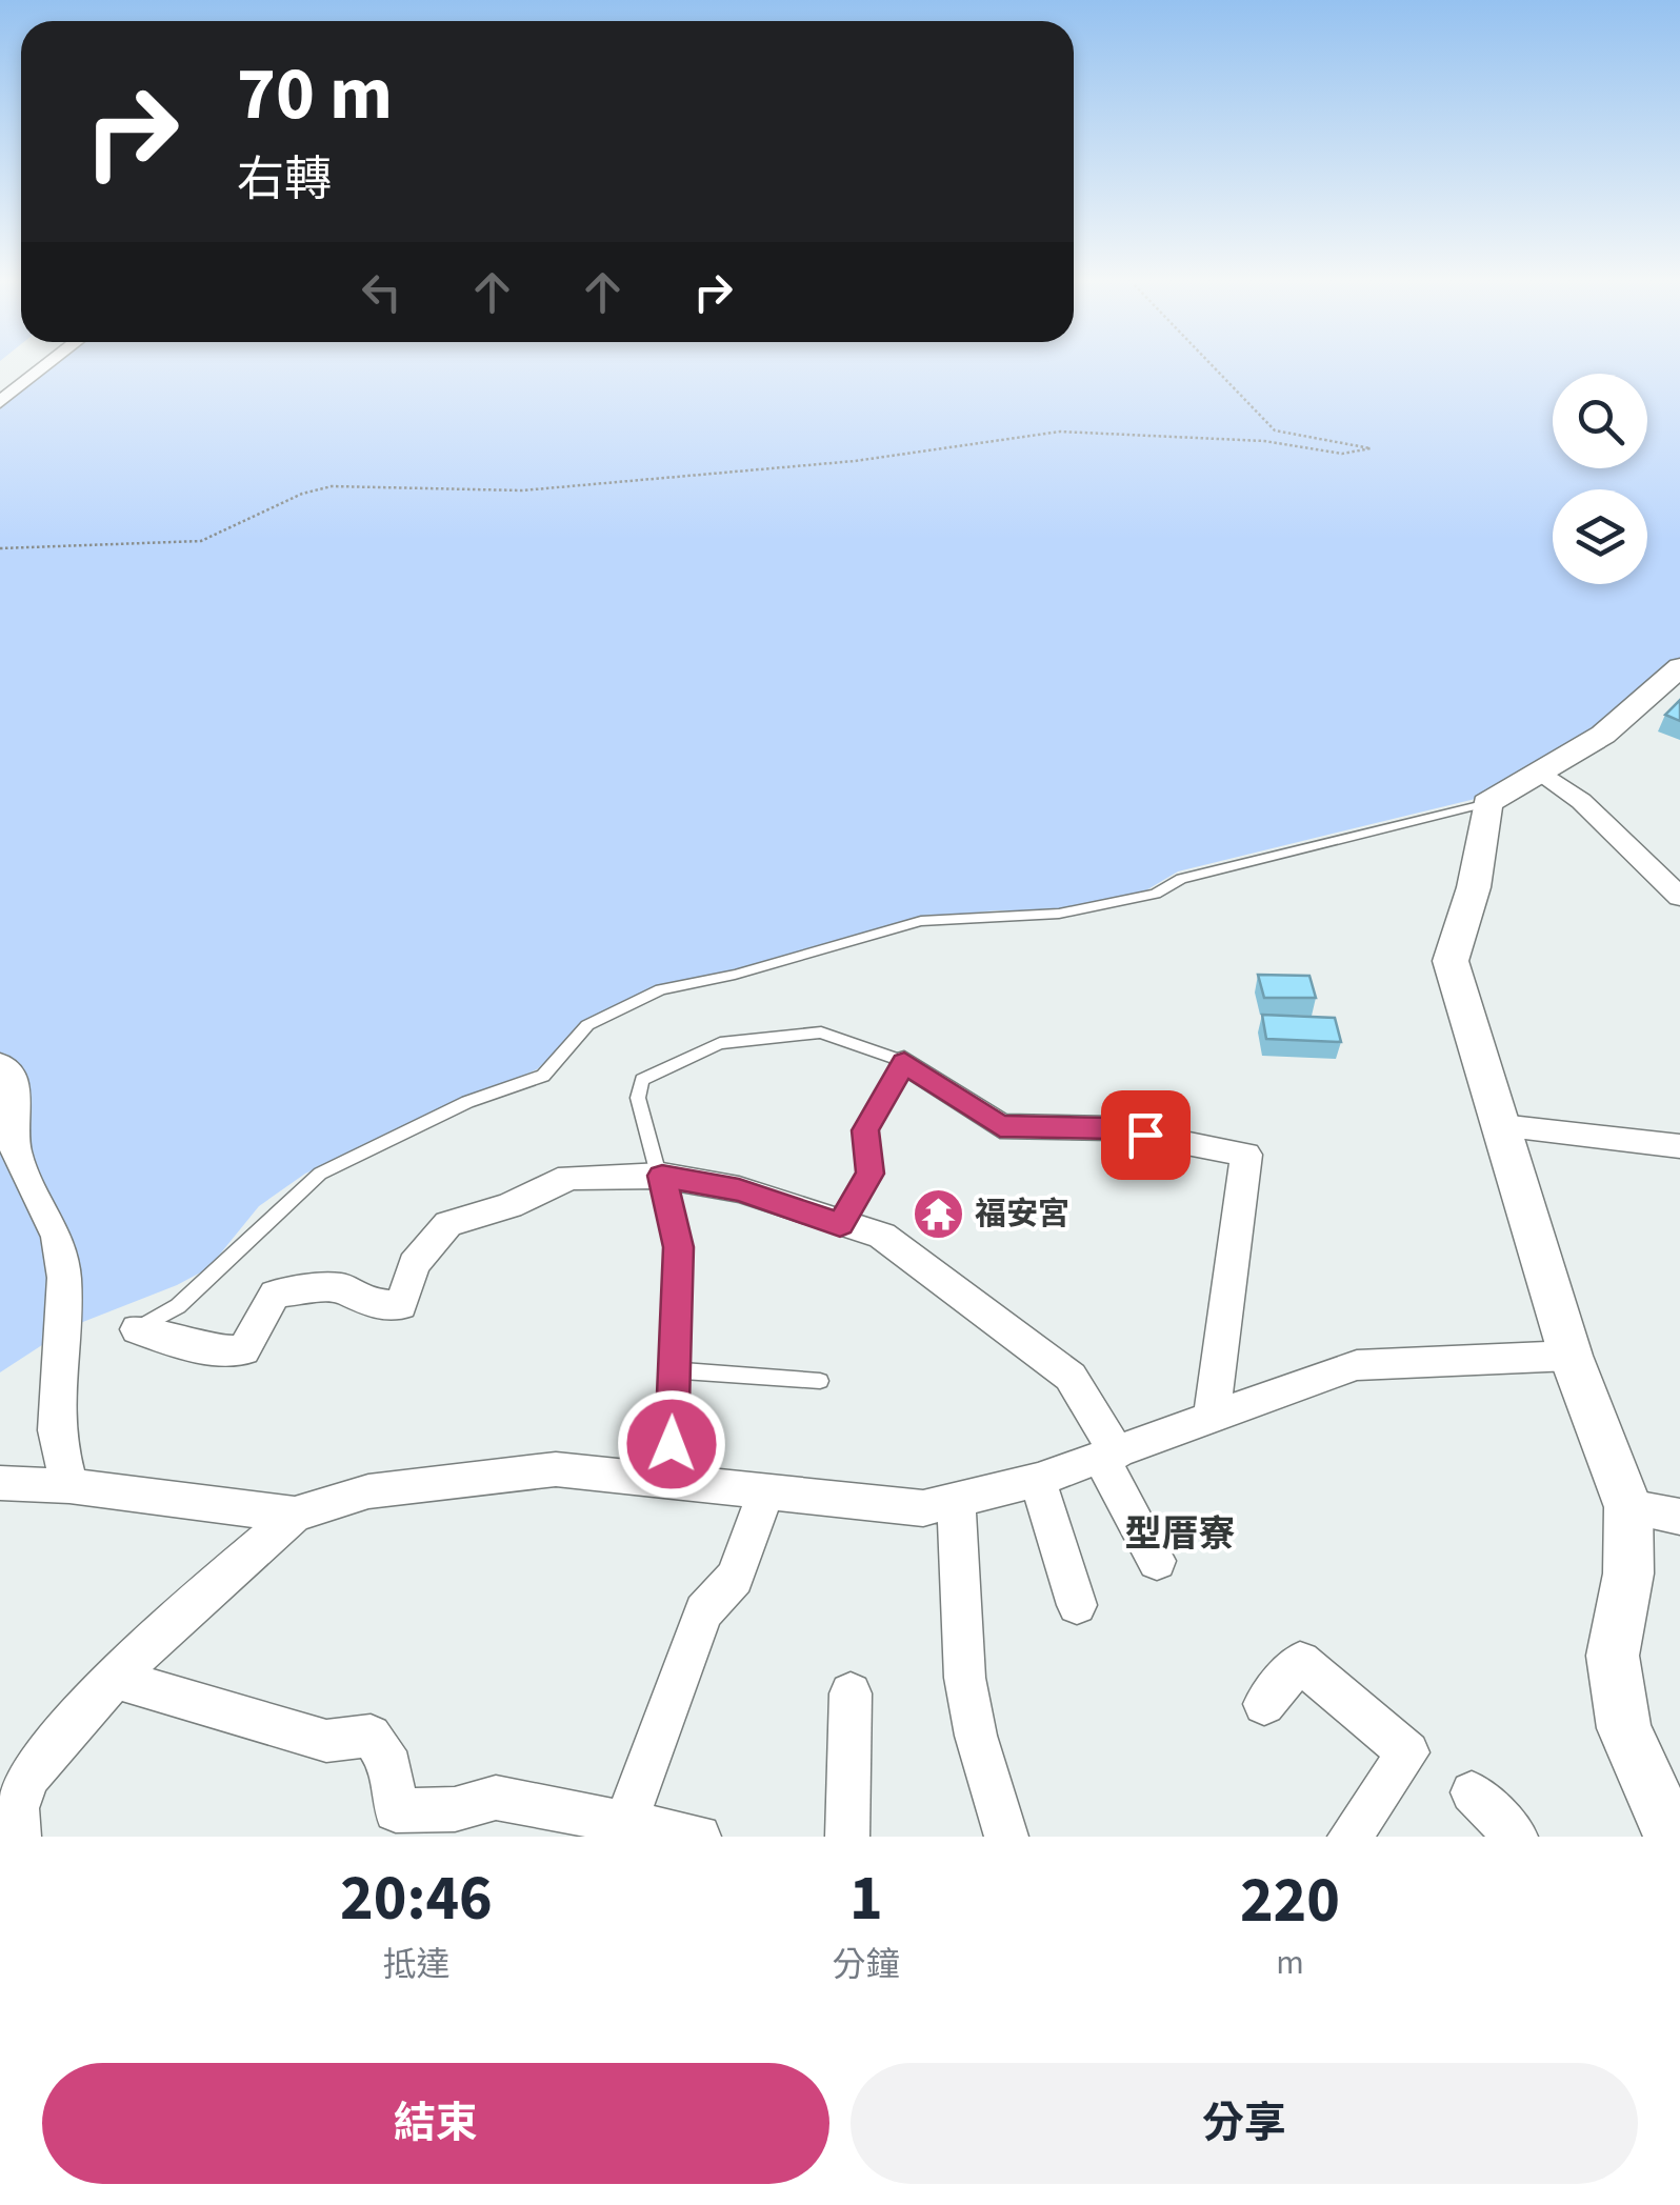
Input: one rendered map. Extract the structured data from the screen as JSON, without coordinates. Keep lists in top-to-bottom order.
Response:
{
  "districts": ["型厝寮"],
  "places": {
    "temple": ["福安宮"]
  },
  "page": {
    "turn": ["70 m", "右轉"],
    "eta": [
      "20:46",
      "抵達",
      "1",
      "分鐘",
      "220",
      "m"
    ],
    "buttons": ["結束", "分享"]
  }
}
